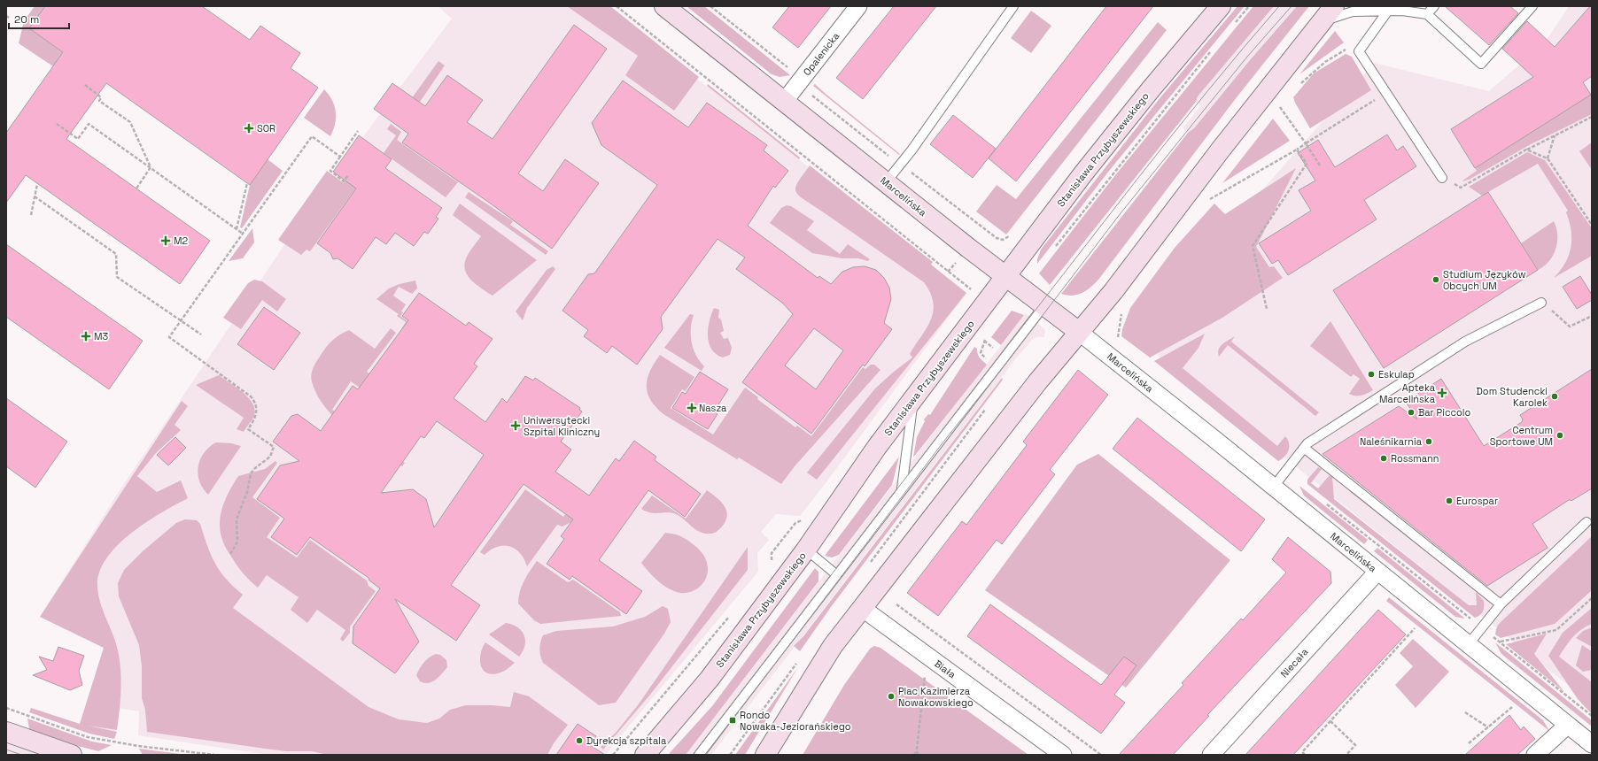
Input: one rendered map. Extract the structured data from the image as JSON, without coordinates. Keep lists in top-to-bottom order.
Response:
{
  "streets": {
    "main road": ["Stanisława Przybyszewskiego", "Marcelińska"],
    "street": ["Opalenicka", "Niecała", "Biała"]
  },
  "crossings": [
    ["Opalenicka", "Marcelińska"],
    ["Stanisława Przybyszewskiego", "Marcelińska"],
    ["Marcelińska", "Niecała"]
  ],
  "places": {
    "health": [
      "SOR",
      "M2",
      "M3",
      "Apteka Marcelińska",
      "Nasza",
      "Uniwersytecki Szpital Kliniczny"
    ],
    "other": [
      "Studium Języków Obcych UM",
      "Eskulap",
      "Dom Studencki Karolek",
      "Bar Piccolo",
      "Centrum Sportowe UM",
      "Naleśnikarnia",
      "Rossmann",
      "Eurospar",
      "Plac Kazimierza Nowakowskiego",
      "Dyrekcja szpitala"
    ],
    "transit": ["Rondo Nowaka-Jeziorańskiego"]
  },
  "scale_bar": "20 m"
}
